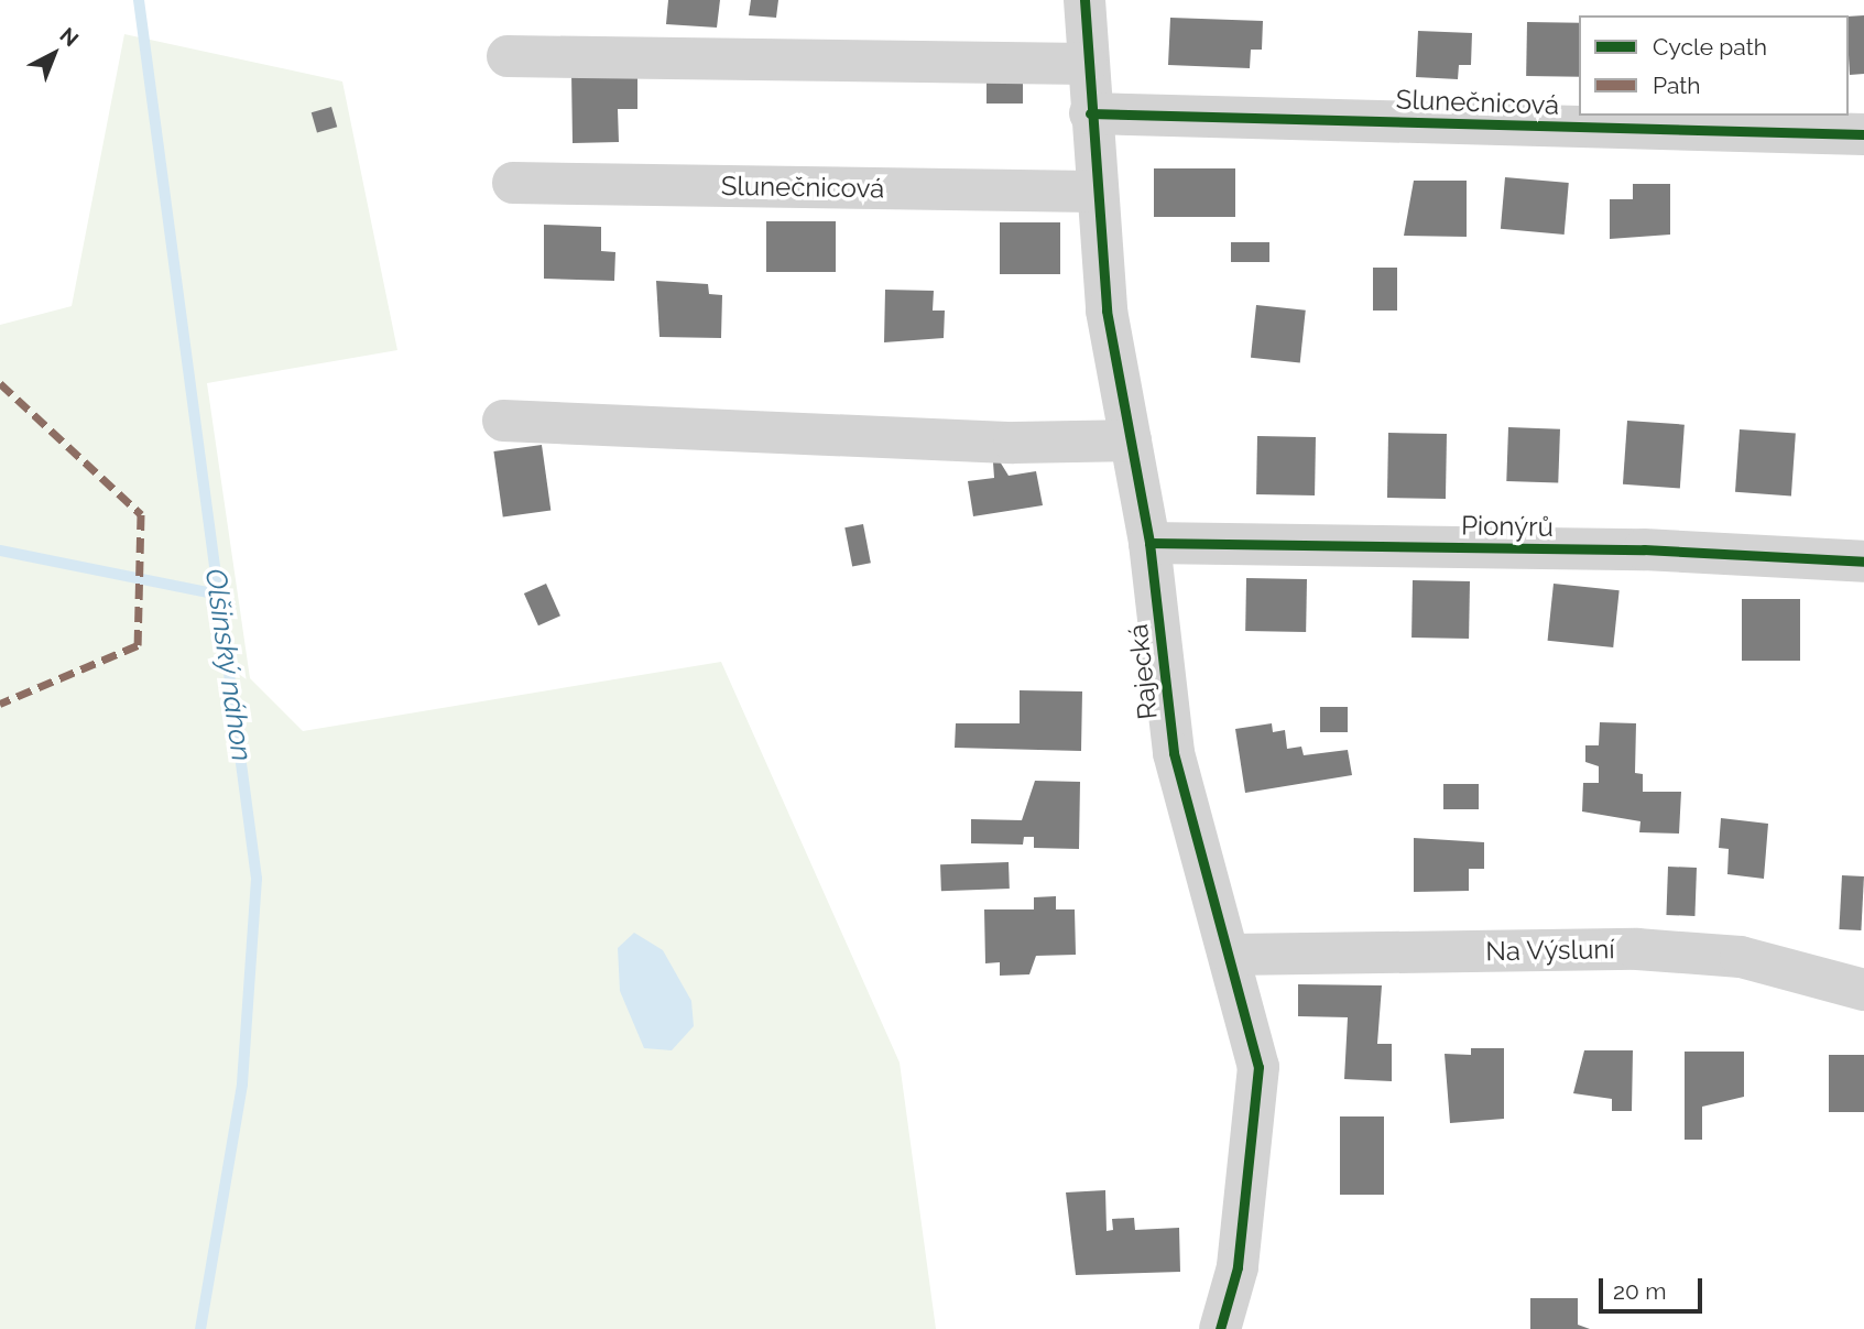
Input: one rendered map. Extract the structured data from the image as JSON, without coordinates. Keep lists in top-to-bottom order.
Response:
{
  "streets": {
    "street": [
      "Slunečnicová",
      "Pionýrů",
      "Rajecká",
      "Na Výsluní"
    ]
  },
  "crossings": [
    ["Slunečnicová", "Rajecká"],
    ["Pionýrů", "Rajecká"],
    ["Rajecká", "Na Výsluní"]
  ],
  "water": ["Olšinský náhon"],
  "legend": ["Cycle path", "Path"],
  "scale_bar": "20 m",
  "north": "top right"
}
